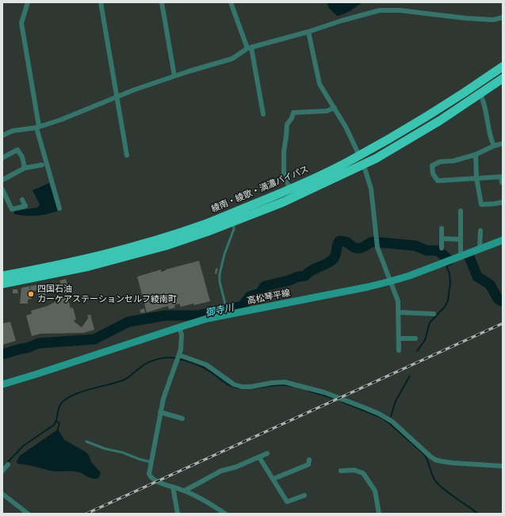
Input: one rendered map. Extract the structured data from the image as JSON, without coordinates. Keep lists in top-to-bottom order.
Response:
{
  "streets": {
    "highway": ["綾南・綾歌・満濃バイパス"],
    "main road": ["高松琴平線"]
  },
  "water": ["御寺川"],
  "places": ["四国石油 カーケアステーションセルフ綾南町"]
}
